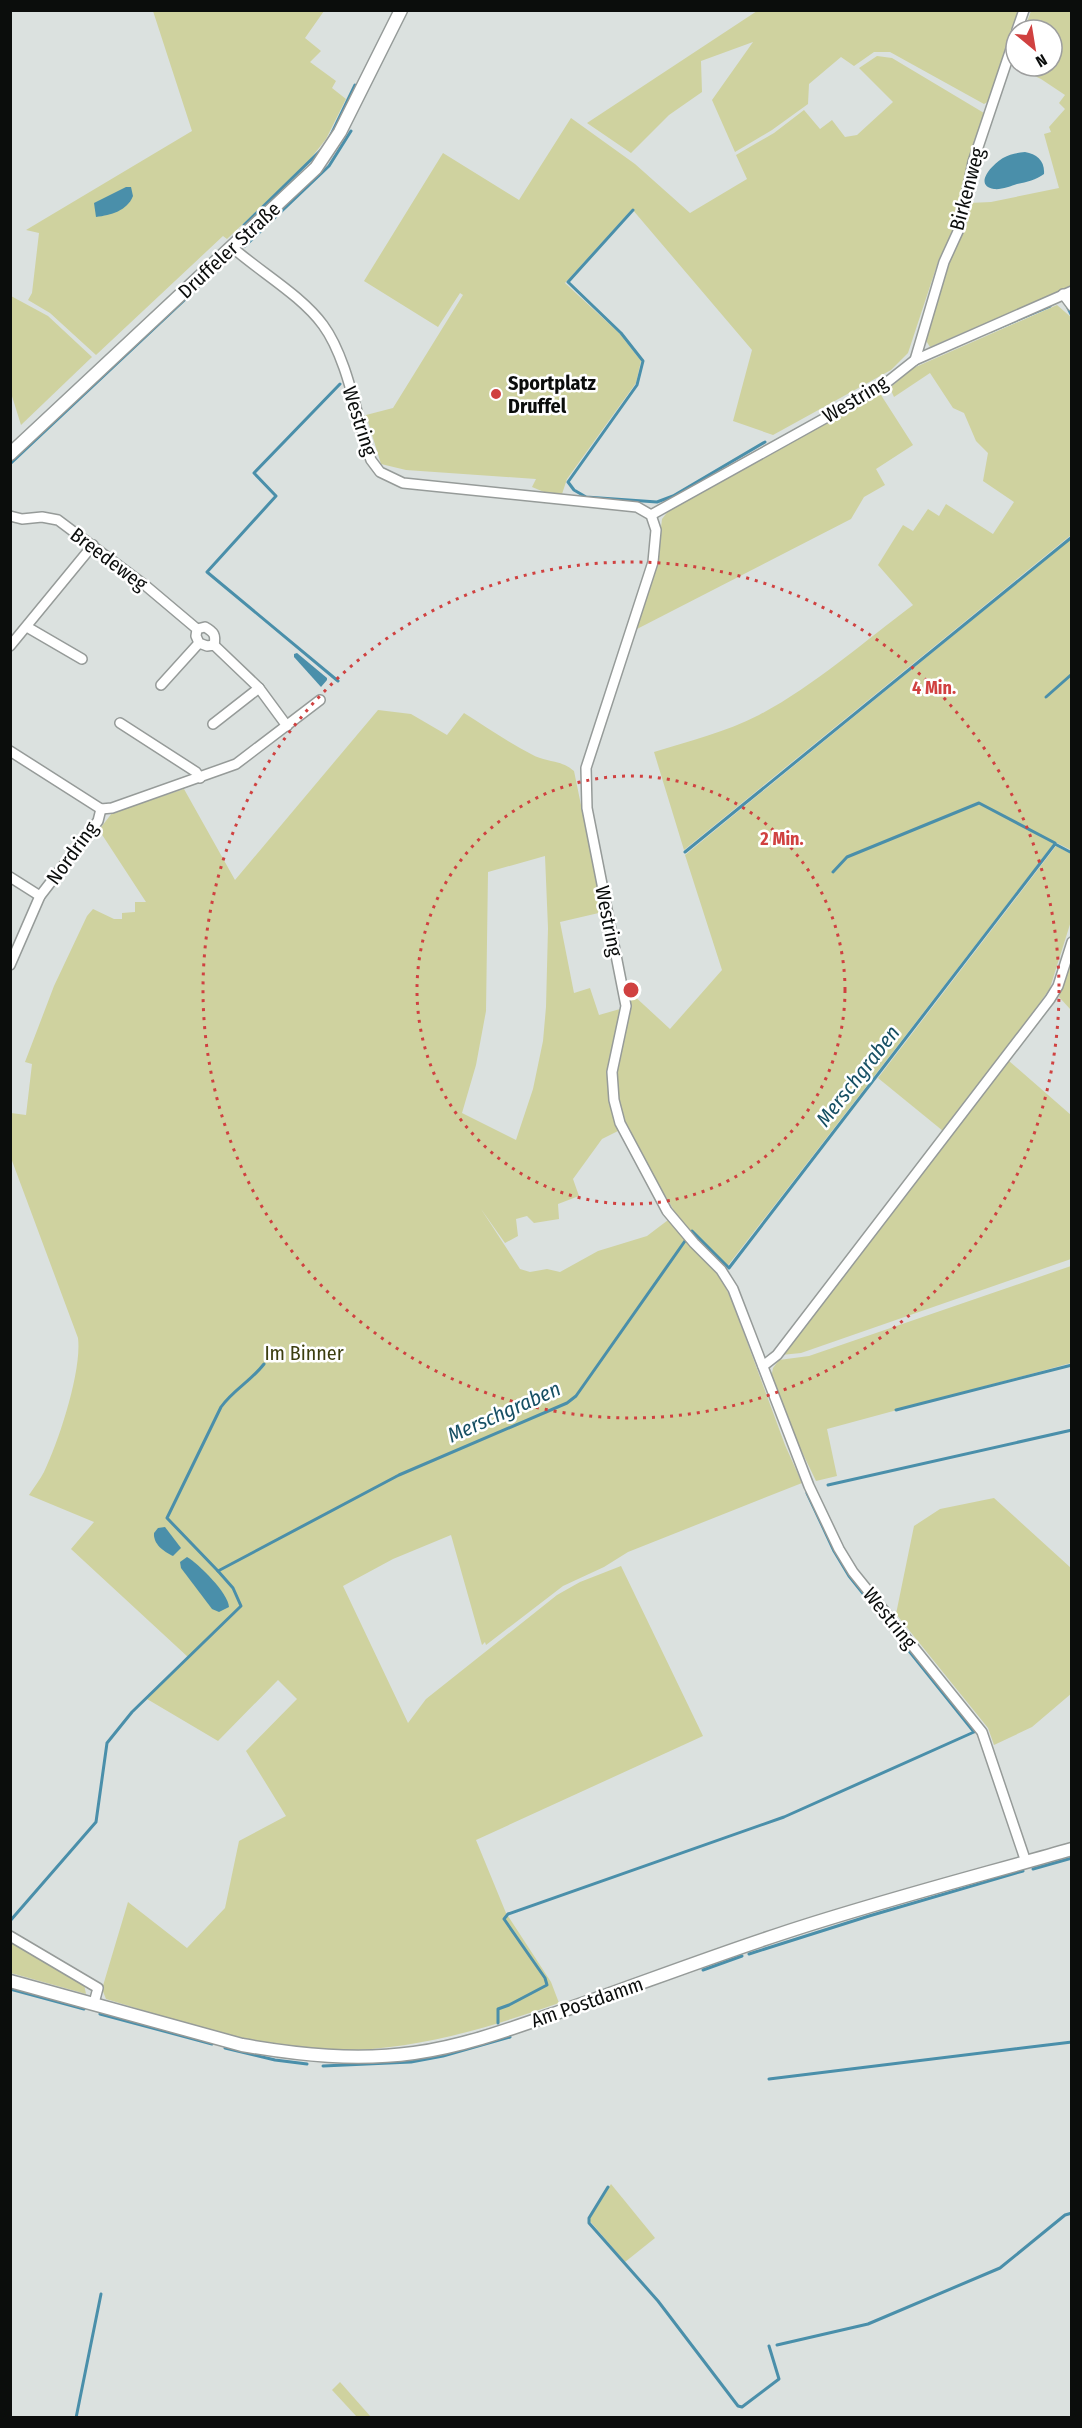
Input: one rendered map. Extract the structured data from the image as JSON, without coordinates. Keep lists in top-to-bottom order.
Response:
{
  "streets": {
    "street": [
      "Birkenweg",
      "Druffeler Straße",
      "Westring",
      "Breedeweg",
      "Nordring",
      "Am Postdamm"
    ]
  },
  "crossings": [
    ["Birkenweg", "Westring"],
    ["Druffeler Straße", "Westring"],
    ["Westring", "Am Postdamm"]
  ],
  "water": ["Merschgraben"],
  "parks": ["Im Binner"],
  "places": ["Sportplatz Druffel"],
  "north": "bottom right",
  "rings": ["4 Min.", "2 Min."]
}
